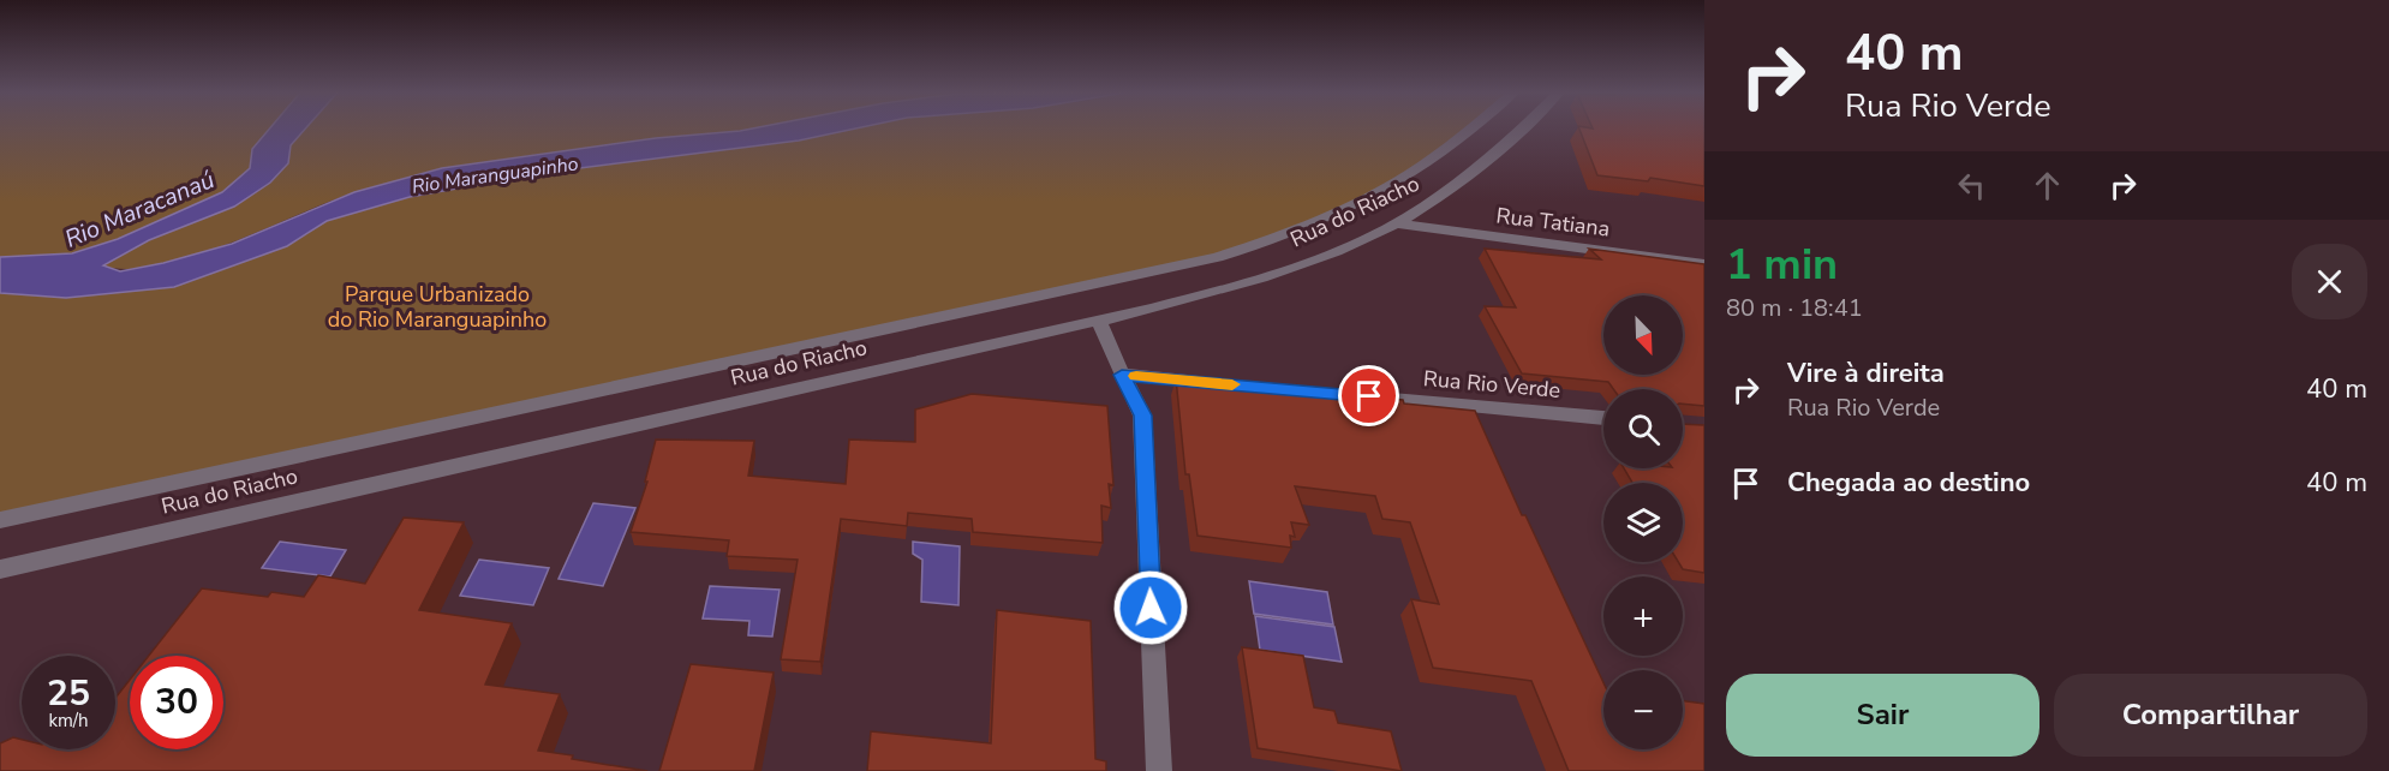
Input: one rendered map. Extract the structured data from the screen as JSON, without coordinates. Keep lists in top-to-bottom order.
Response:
{
  "streets": {
    "street": ["Rua do Riacho", "Rua Tatiana", "Rua Rio Verde"]
  },
  "crossings": [
    ["Rua do Riacho", "Rua Tatiana"]
  ],
  "water": ["Rio Maranguapinho", "Rio Maracanaú"],
  "parks": ["Parque Urbanizado do Rio Maranguapinho"],
  "north": "bottom right",
  "page": {
    "turn": ["40 m", "Rua Rio Verde"],
    "heading": ["1 min", "80 m · 18:41"],
    "map_buttons": ["+", "−"],
    "list": [
      {
        "name": "Vire à direita",
        "note": "Rua Rio Verde",
        "value": "40 m"
      },
      {
        "name": "Chegada ao destino",
        "value": "40 m"
      }
    ],
    "speed": "25 km/h",
    "limit": "30",
    "buttons": ["Sair", "Compartilhar"]
  }
}
